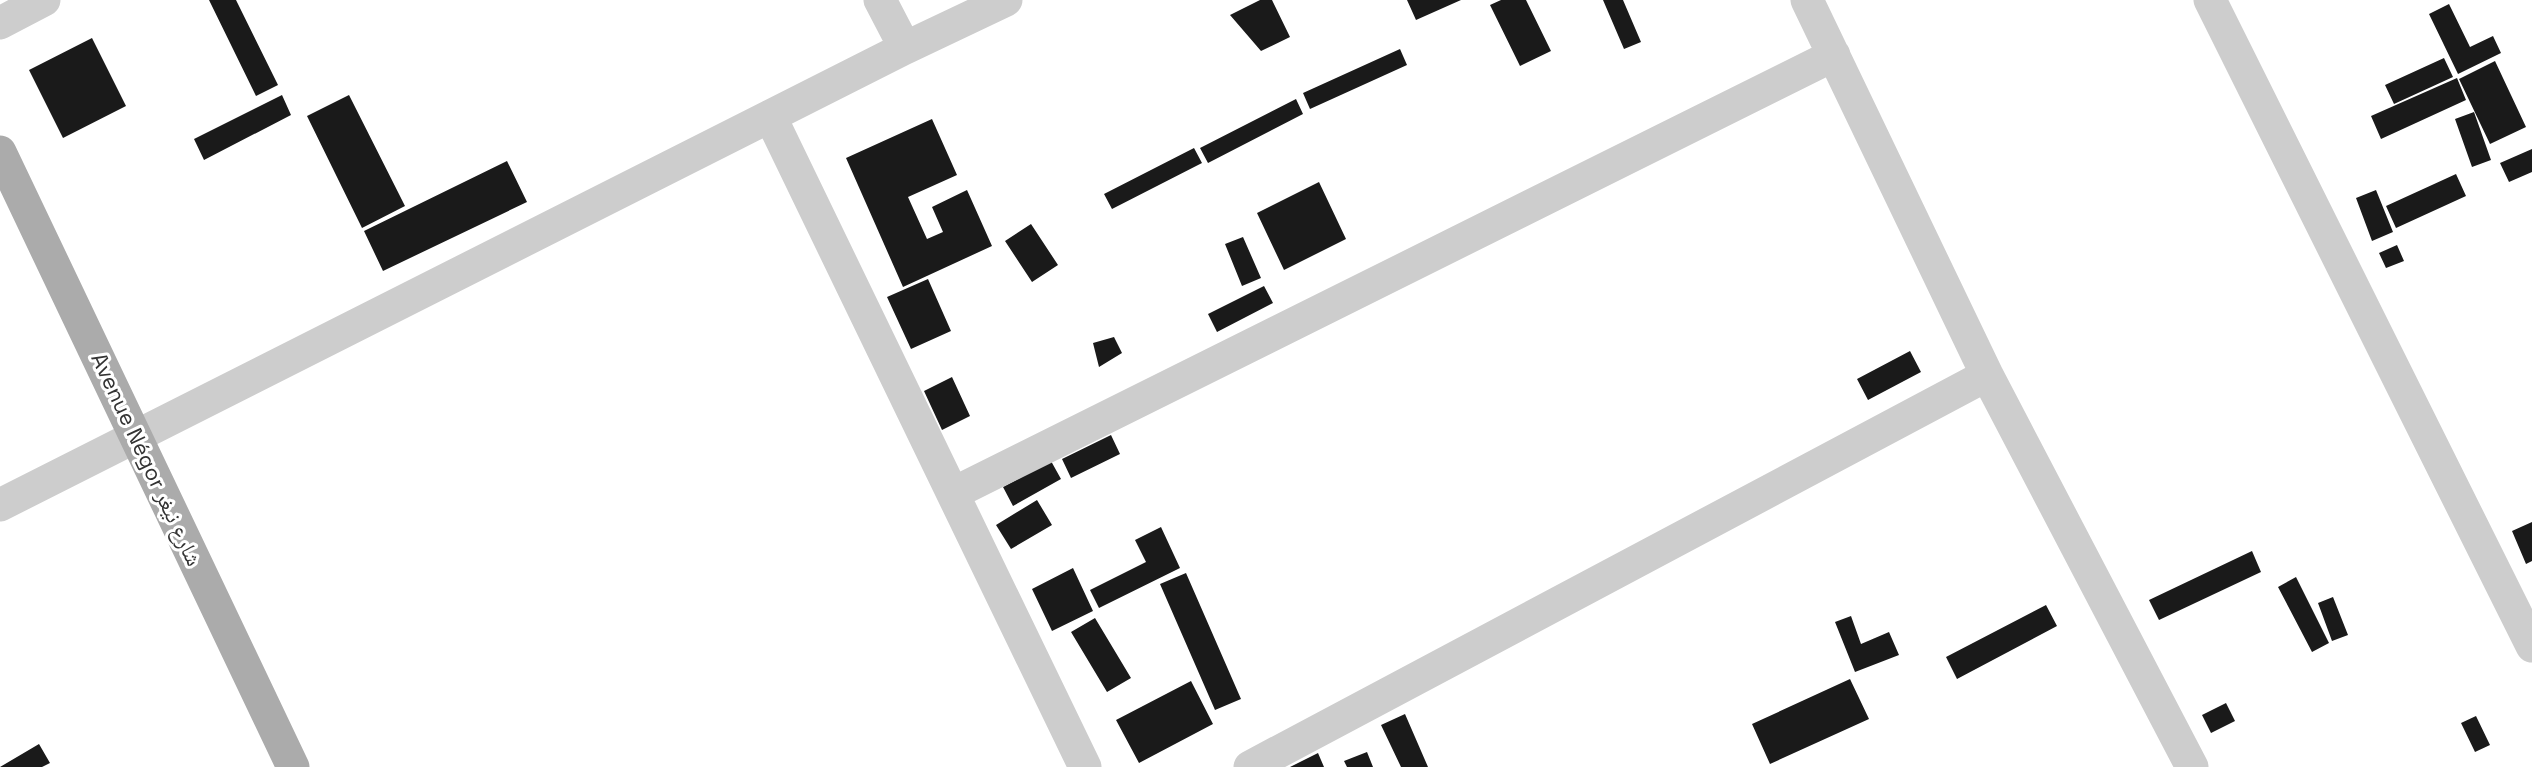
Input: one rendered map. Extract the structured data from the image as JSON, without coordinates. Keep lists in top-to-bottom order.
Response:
{
  "streets": {
    "main road": ["Avenue Négor شارع نيغر"]
  }
}
